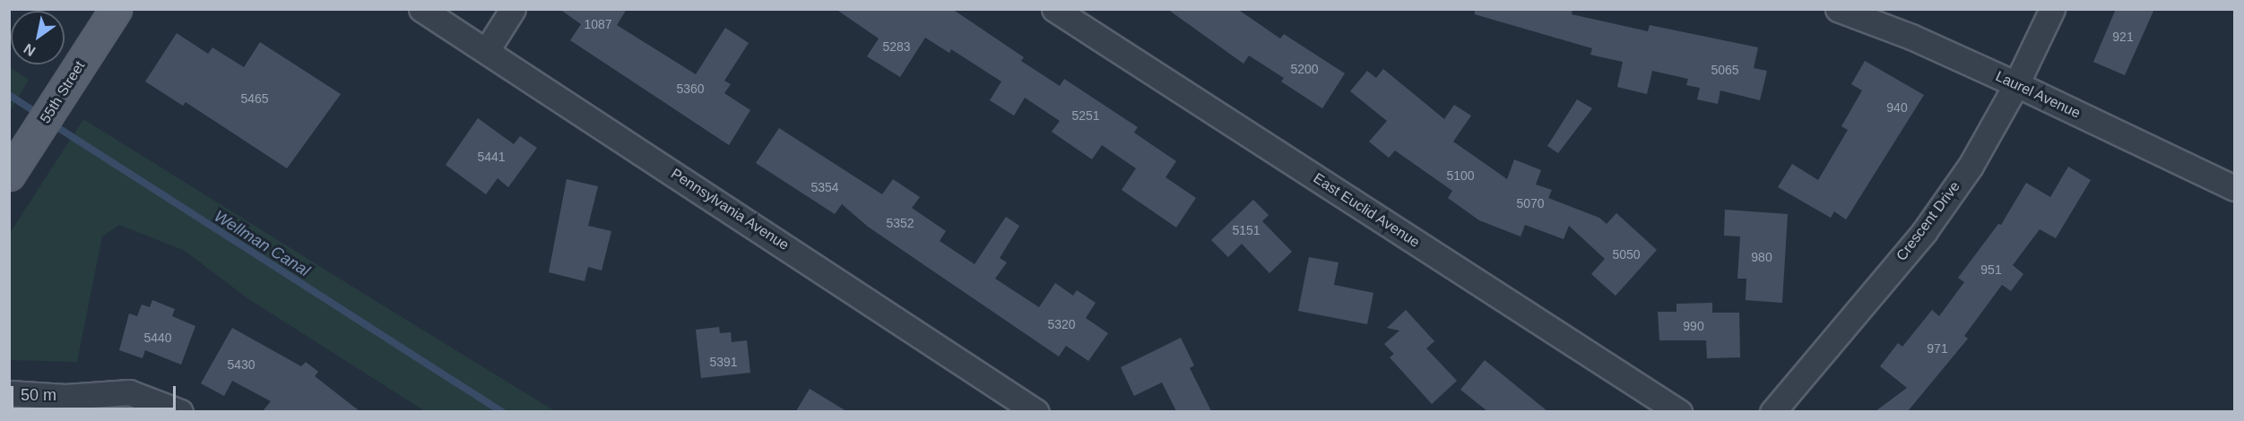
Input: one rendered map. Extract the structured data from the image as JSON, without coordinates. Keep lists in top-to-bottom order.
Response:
{
  "streets": {
    "main road": ["55th Street"],
    "street": [
      "Laurel Avenue",
      "Pennsylvania Avenue",
      "East Euclid Avenue",
      "Crescent Drive"
    ]
  },
  "crossings": [
    ["Laurel Avenue", "Crescent Drive"]
  ],
  "water": ["Wellman Canal"],
  "house_numbers": [
    "1087",
    "921",
    "5283",
    "5200",
    "5065",
    "5360",
    "5465",
    "940",
    "5251",
    "5441",
    "5100",
    "5354",
    "5070",
    "5352",
    "5151",
    "5050",
    "980",
    "951",
    "5320",
    "990",
    "5440",
    "971",
    "5391",
    "5430"
  ],
  "scale_bar": "50 m",
  "north": "bottom left"
}
